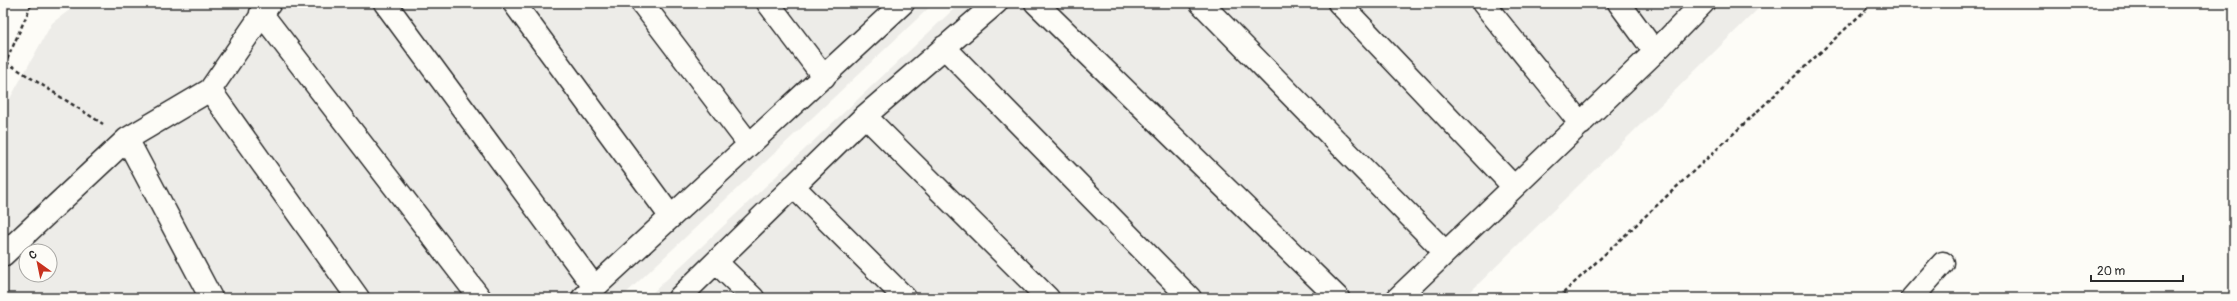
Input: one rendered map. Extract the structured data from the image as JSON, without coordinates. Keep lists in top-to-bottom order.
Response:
{
  "scale_bar": "20 m",
  "north": "top left"
}
